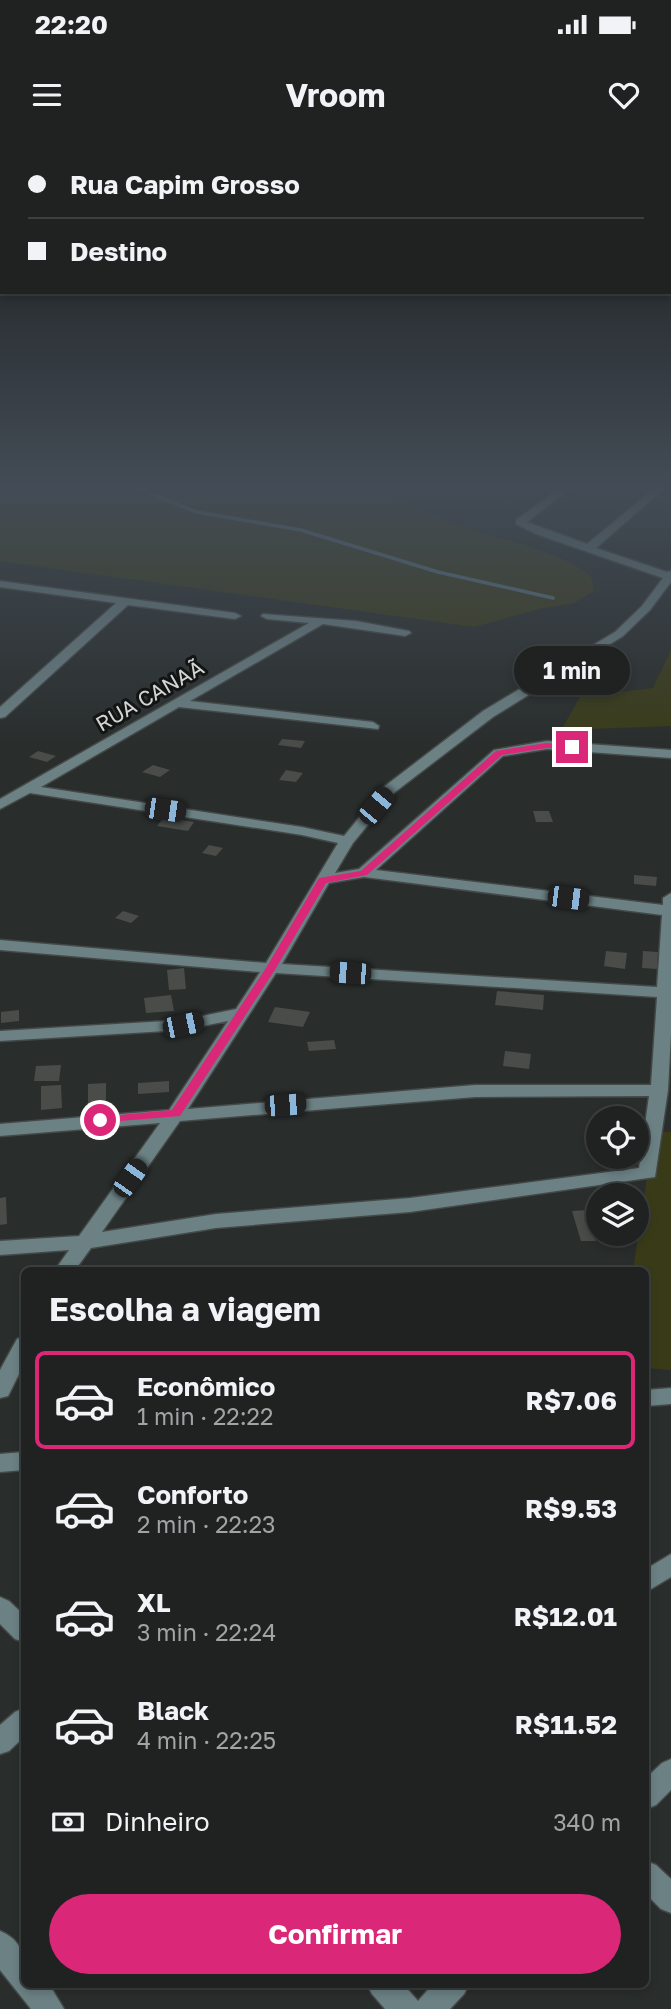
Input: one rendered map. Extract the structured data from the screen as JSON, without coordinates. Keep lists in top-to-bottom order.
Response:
{
  "streets": {
    "street": ["RUA CANAÃ"]
  },
  "page": {
    "status": "22:20",
    "header": "Vroom",
    "banner": ["Rua Capim Grosso", "Destino"],
    "bubble": "1 min",
    "heading": "Escolha a viagem",
    "list": [
      {
        "name": "Econômico",
        "note": "1 min · 22:22",
        "value": "R$7.06"
      },
      {
        "name": "Conforto",
        "note": "2 min · 22:23",
        "value": "R$9.53"
      },
      {
        "name": "XL",
        "note": "3 min · 22:24",
        "value": "R$12.01"
      },
      {
        "name": "Black",
        "note": "4 min · 22:25",
        "value": "R$11.52"
      }
    ],
    "pay": ["Dinheiro", "340 m"],
    "buttons": "Confirmar"
  }
}
